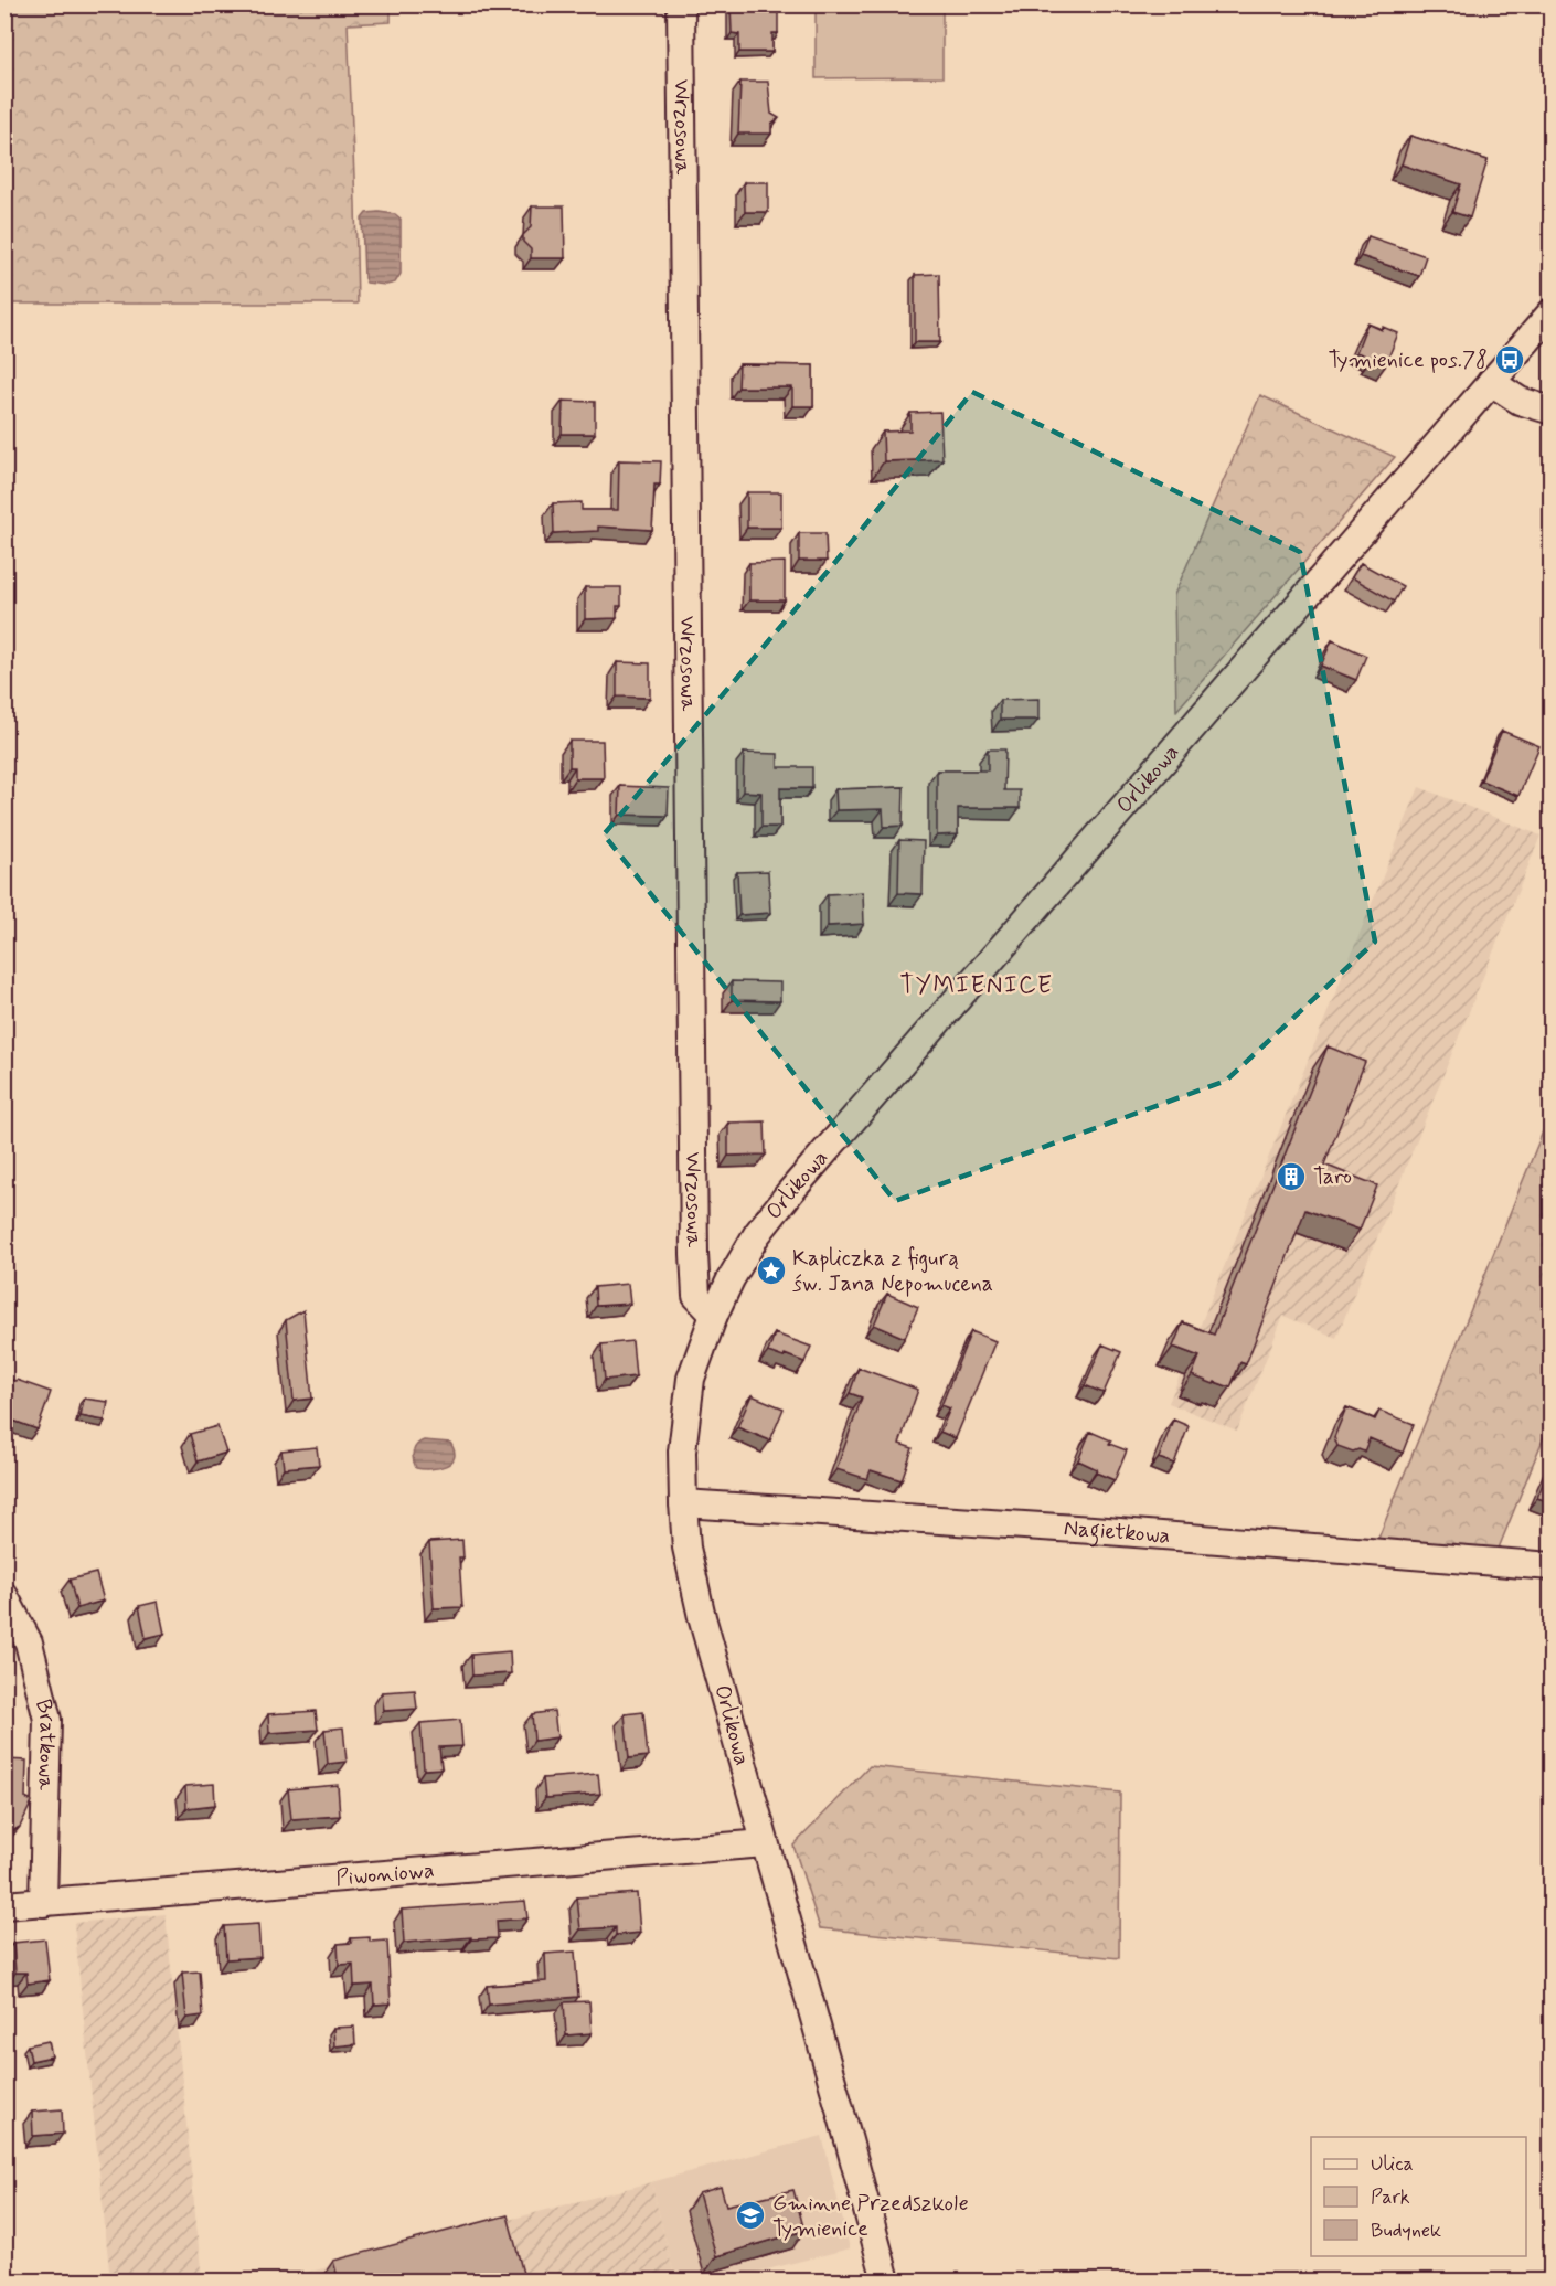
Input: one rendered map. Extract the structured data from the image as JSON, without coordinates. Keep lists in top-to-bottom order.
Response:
{
  "streets": {
    "street": [
      "Wrzosowa",
      "Orlikowa",
      "Nagietkowa",
      "Bratkowa",
      "Piwoniowa"
    ]
  },
  "crossings": [
    ["Wrzosowa", "Orlikowa"],
    ["Orlikowa", "Nagietkowa"],
    ["Orlikowa", "Piwoniowa"],
    ["Bratkowa", "Piwoniowa"]
  ],
  "districts": ["TYMIENICE"],
  "places": {
    "bus stop": ["Tymienice pos.78"],
    "building": ["Taro"],
    "place": ["Kapliczka z figurą św. Jana Nepomucena"],
    "school or university": ["Gminne Przedszkole Tymienice"]
  },
  "legend": ["Ulica", "Park", "Budynek"]
}
